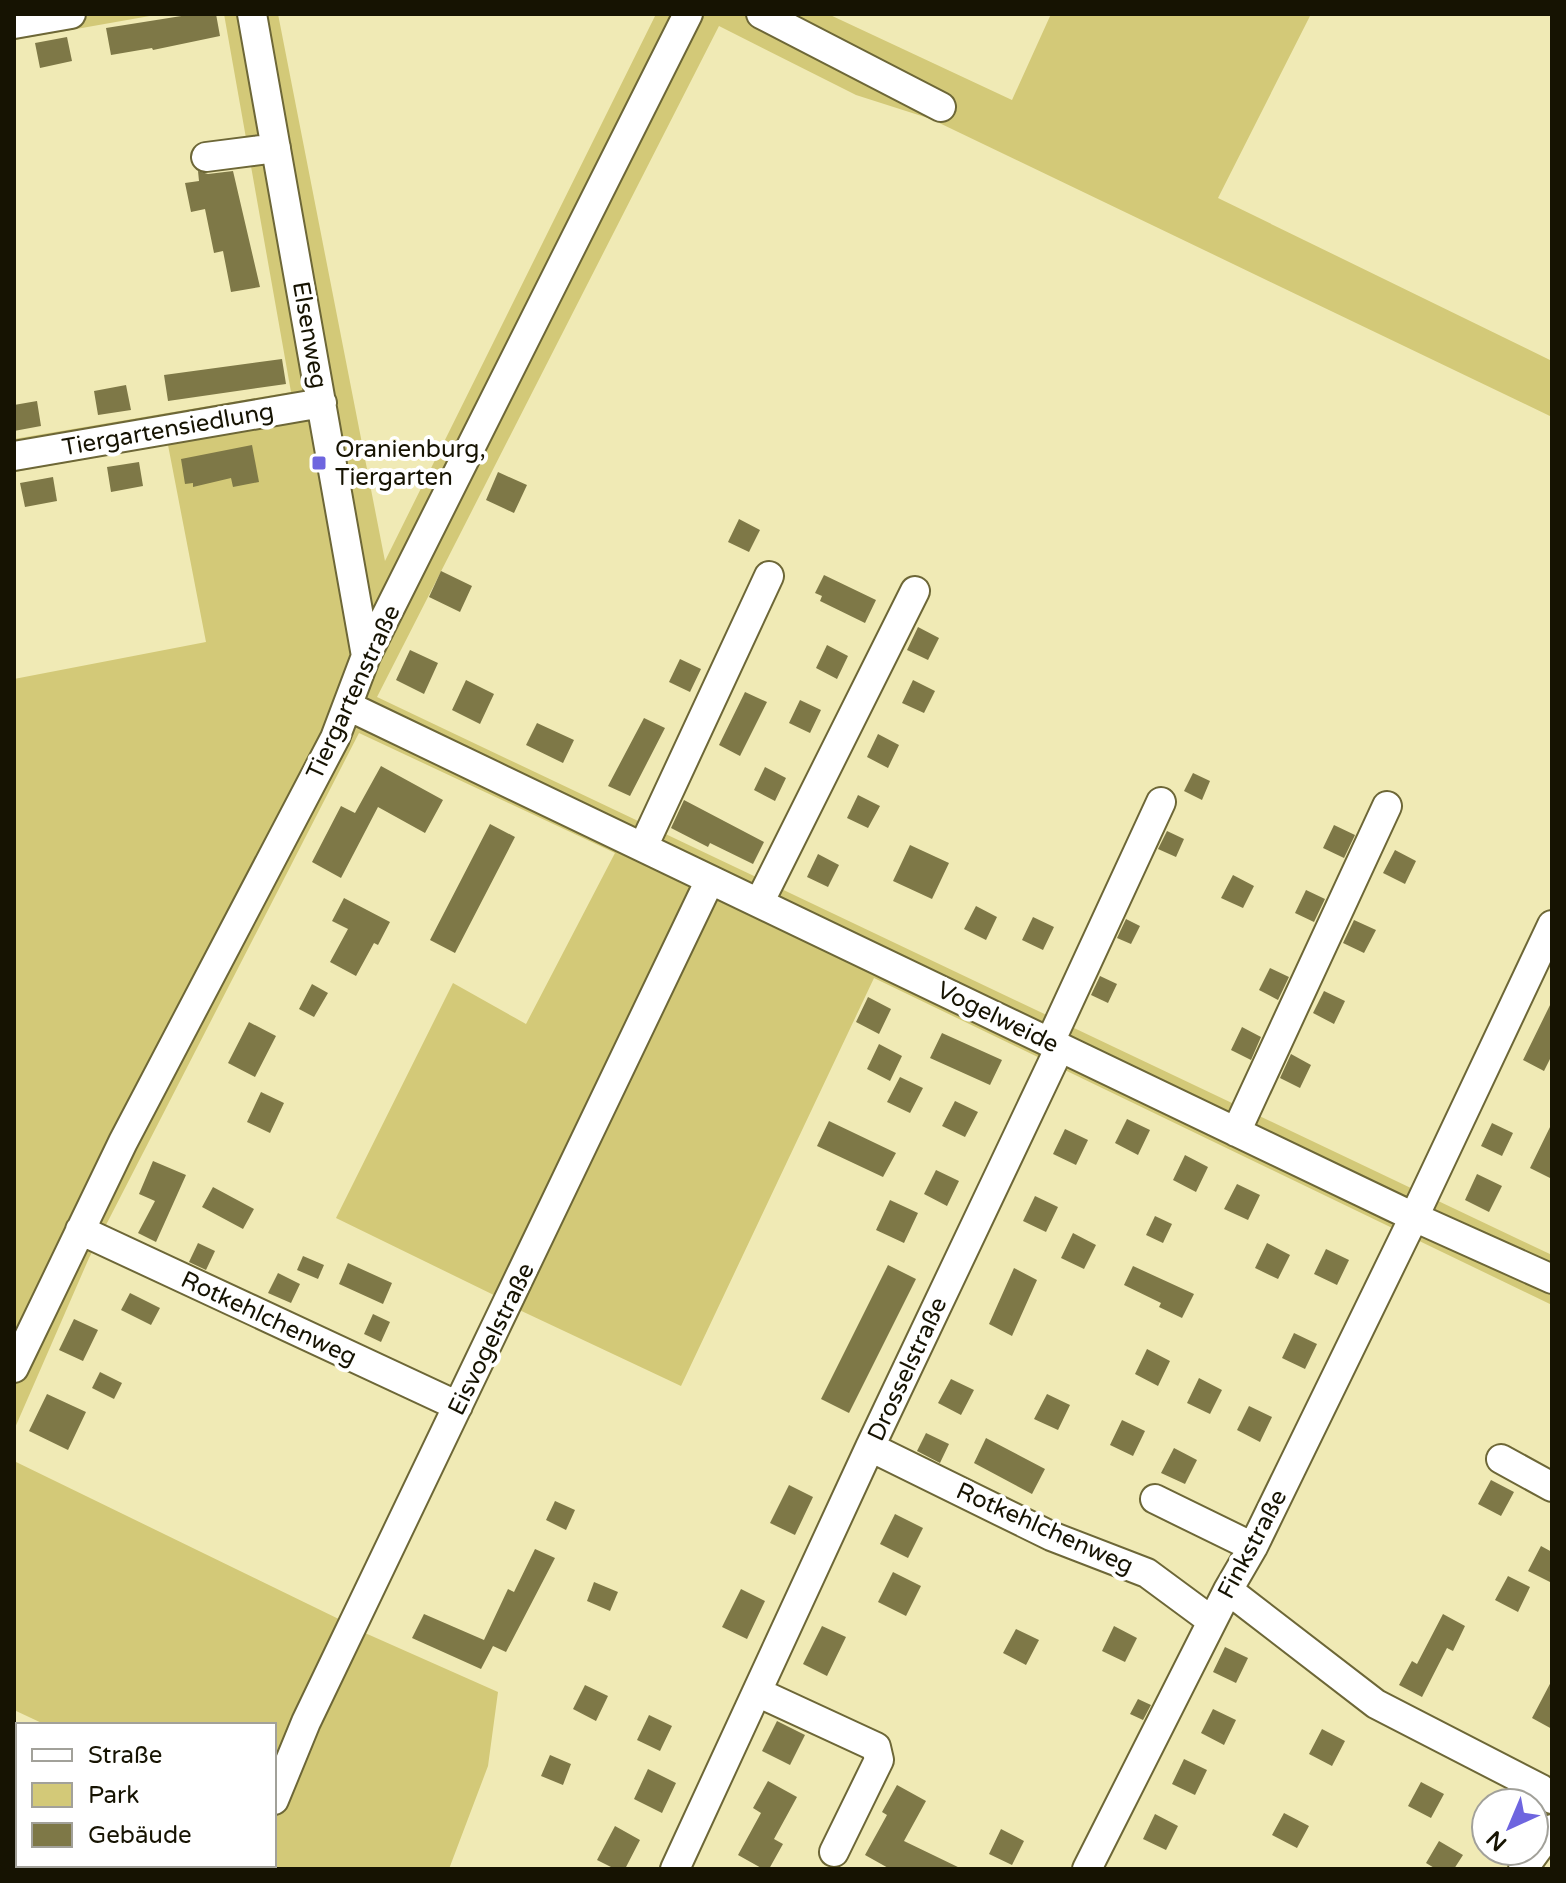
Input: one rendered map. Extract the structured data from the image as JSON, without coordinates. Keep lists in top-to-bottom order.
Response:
{
  "streets": {
    "street": [
      "Elsenweg",
      "Tiergartensiedlung",
      "Tiergartenstraße",
      "Vogelweide",
      "Rotkehlchenweg",
      "Eisvogelstraße",
      "Drosselstraße",
      "Finkstraße"
    ]
  },
  "crossings": [
    ["Elsenweg", "Tiergartensiedlung"],
    ["Elsenweg", "Tiergartenstraße"],
    ["Tiergartenstraße", "Vogelweide"],
    ["Tiergartenstraße", "Rotkehlchenweg"],
    ["Vogelweide", "Eisvogelstraße"],
    ["Vogelweide", "Drosselstraße"],
    ["Vogelweide", "Finkstraße"],
    ["Rotkehlchenweg", "Eisvogelstraße"],
    ["Rotkehlchenweg", "Drosselstraße"],
    ["Rotkehlchenweg", "Finkstraße"]
  ],
  "places": {
    "transit": ["Oranienburg, Tiergarten"]
  },
  "legend": ["Straße", "Park", "Gebäude"],
  "north": "bottom left"
}
